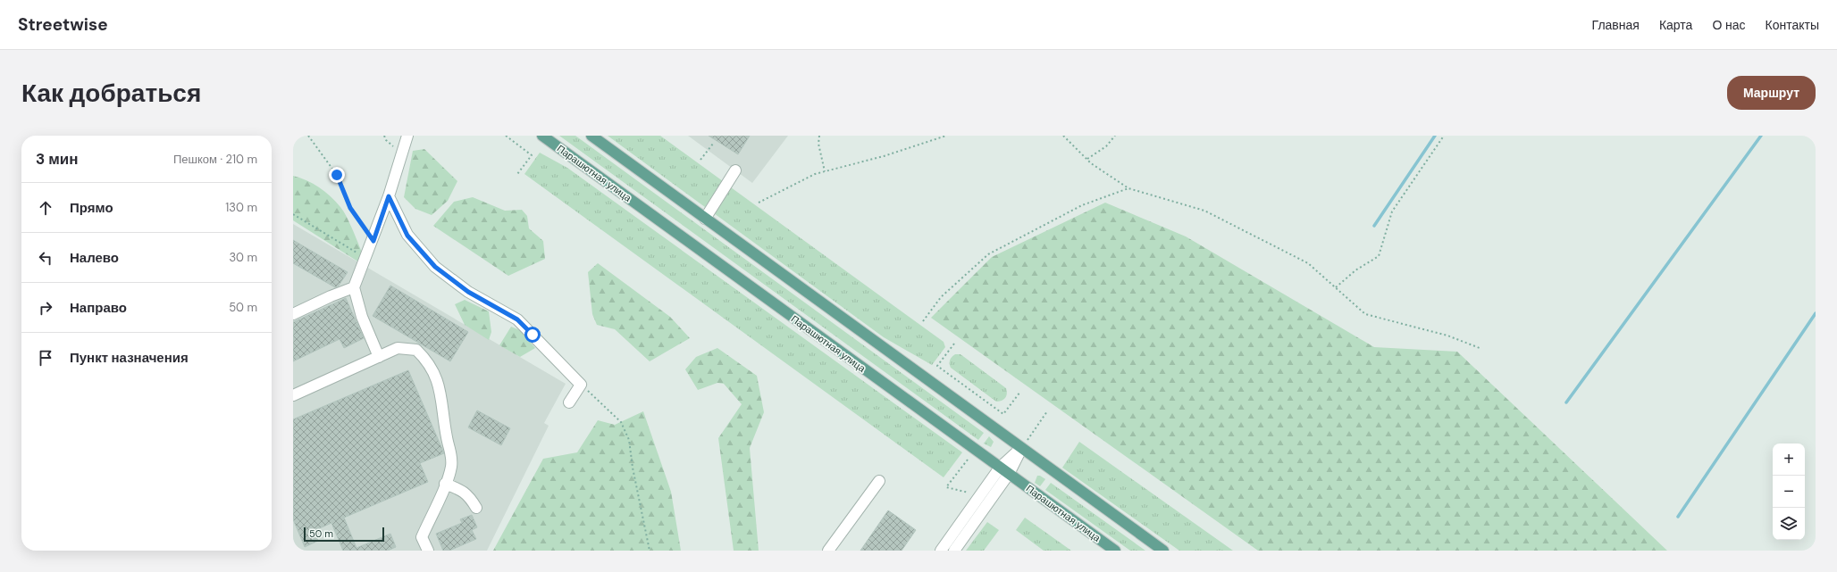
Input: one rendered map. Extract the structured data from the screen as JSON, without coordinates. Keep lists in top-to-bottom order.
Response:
{
  "streets": {
    "main road": ["Парашютная улица"]
  },
  "scale_bar": "50 m",
  "page": {
    "header": "Streetwise",
    "nav": [
      "Главная",
      "Карта",
      "О нас",
      "Контакты"
    ],
    "buttons": "Маршрут",
    "title": "Как добраться",
    "heading": ["3 мин", "Пешком · 210 m"],
    "list": [
      ["Прямо", "130 m"],
      ["Налево", "30 m"],
      ["Направо", "50 m"],
      "Пункт назначения"
    ],
    "map_buttons": ["+", "−"],
    "scale": "50 m"
  }
}
